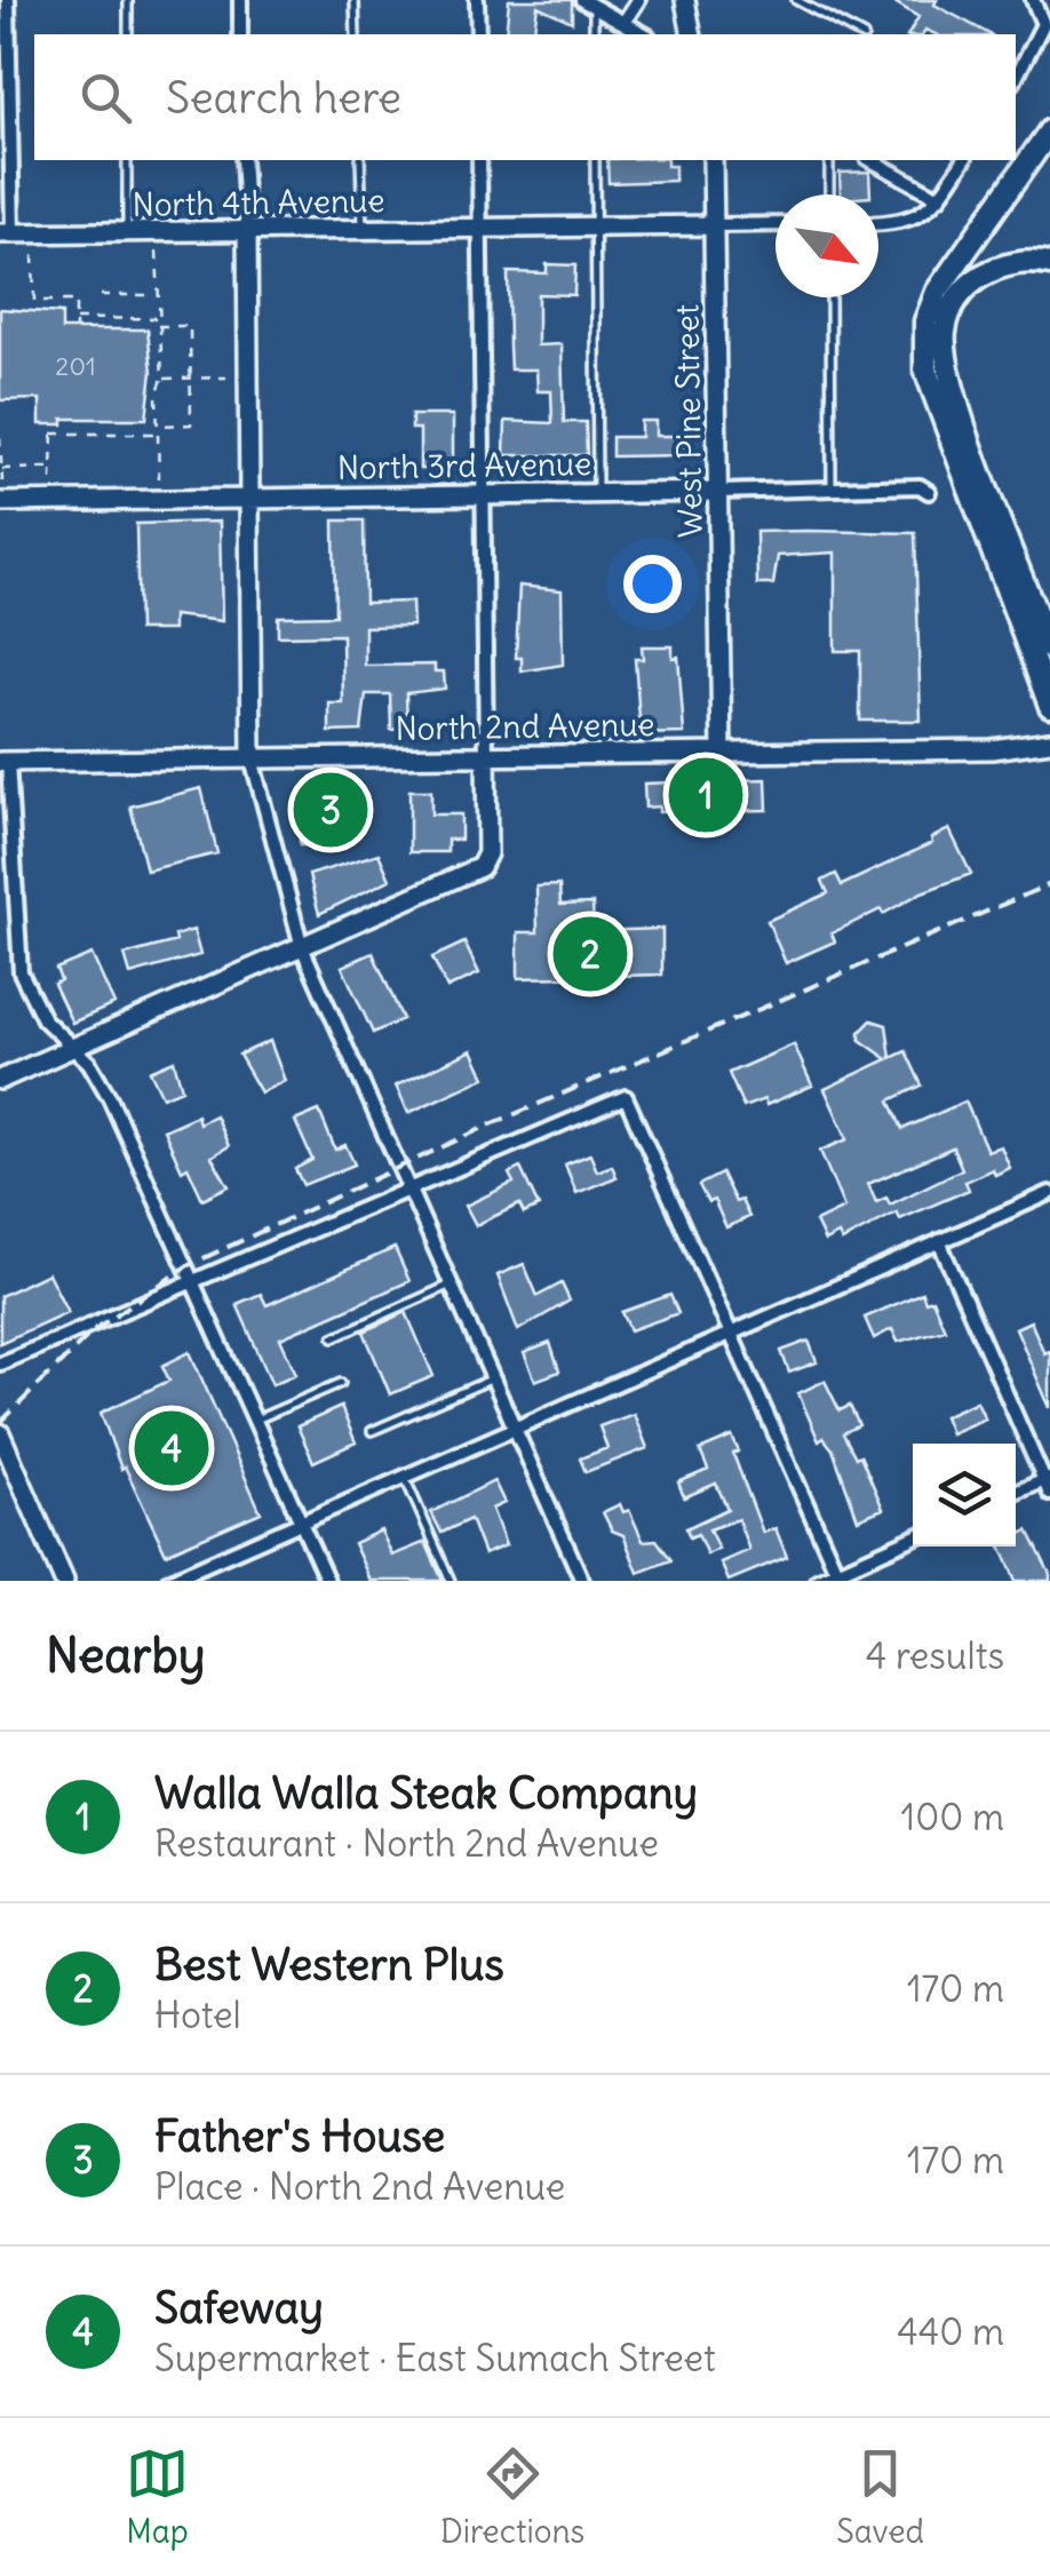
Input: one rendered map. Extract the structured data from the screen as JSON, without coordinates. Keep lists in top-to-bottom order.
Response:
{
  "streets": {
    "street": [
      "North 4th Avenue",
      "West Pine Street",
      "North 3rd Avenue",
      "North 2nd Avenue"
    ]
  },
  "crossings": [
    ["North 4th Avenue", "West Pine Street"],
    ["West Pine Street", "North 3rd Avenue"],
    ["West Pine Street", "North 2nd Avenue"]
  ],
  "house_numbers": ["201"],
  "north": "bottom right",
  "page": {
    "search": "Search here",
    "pins": [
      "1",
      "3",
      "2",
      "4"
    ],
    "heading": ["Nearby", "4 results"],
    "list": [
      {
        "mark": "1",
        "name": "Walla Walla Steak Company",
        "note": "Restaurant · North 2nd Avenue",
        "value": "100 m"
      },
      {
        "mark": "2",
        "name": "Best Western Plus",
        "note": "Hotel",
        "value": "170 m"
      },
      {
        "mark": "3",
        "name": "Father's House",
        "note": "Place · North 2nd Avenue",
        "value": "170 m"
      },
      {
        "mark": "4",
        "name": "Safeway",
        "note": "Supermarket · East Sumach Street",
        "value": "440 m"
      }
    ],
    "nav": ["Map", "Directions", "Saved"]
  }
}
